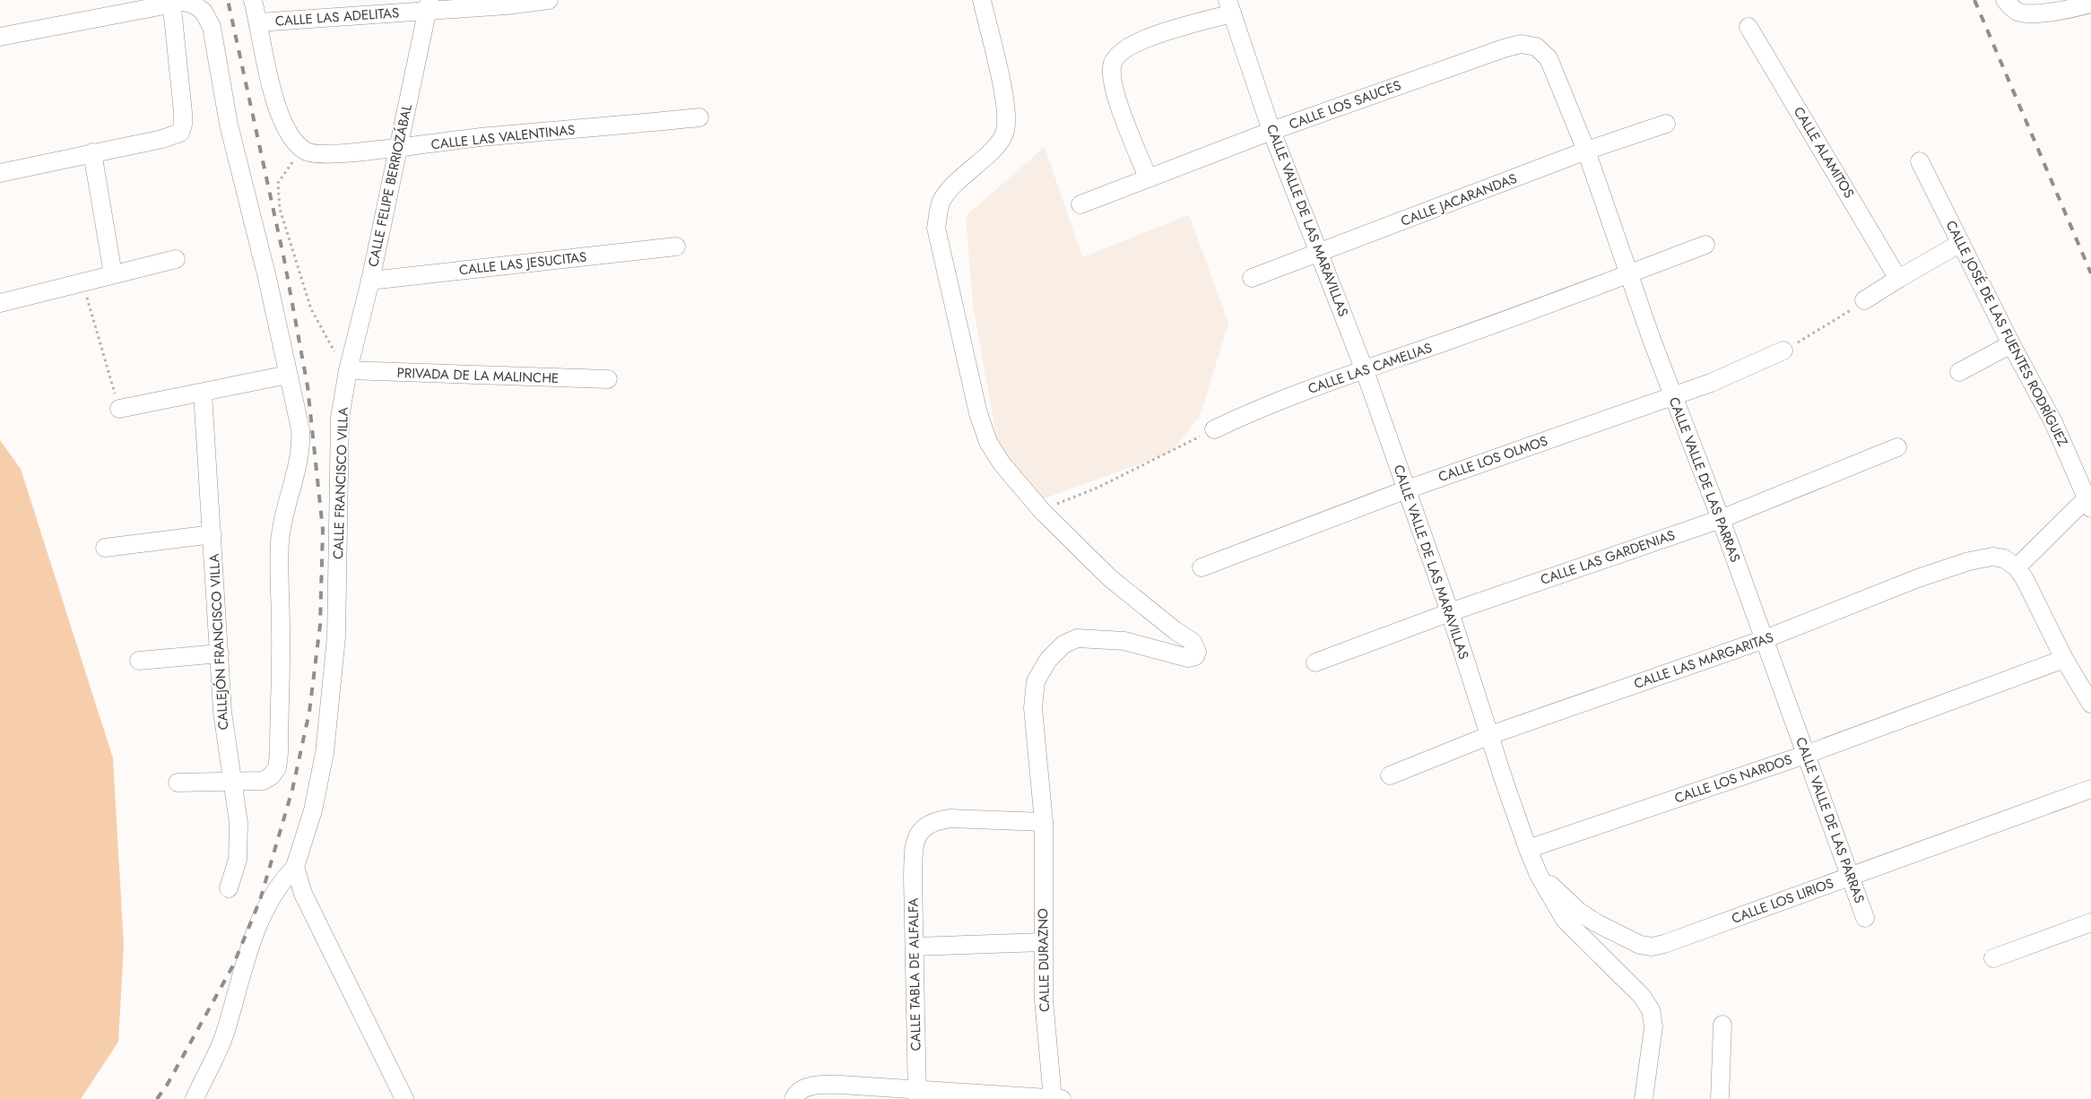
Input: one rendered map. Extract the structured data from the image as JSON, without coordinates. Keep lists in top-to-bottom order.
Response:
{
  "streets": {
    "street": [
      "CALLE LAS ADELITAS",
      "CALLE LOS SAUCES",
      "CALLE LAS VALENTINAS",
      "CALLE ALAMITOS",
      "CALLE FELIPE BERRIOZÁBAL",
      "CALLE JACARANDAS",
      "CALLE VALLE DE LAS MARAVILLAS",
      "CALLE LAS JESUCITAS",
      "CALLE JOSÉ DE LAS FUENTES RODRÍGUEZ",
      "CALLE LAS CAMELIAS",
      "PRIVADA DE LA MALINCHE",
      "CALLE LOS OLMOS",
      "CALLE VALLE DE LAS PARRAS",
      "CALLE FRANCISCO VILLA",
      "CALLE LAS GARDENIAS",
      "CALLEJÓN FRANCISCO VILLA",
      "CALLE LAS MARGARITAS",
      "CALLE LOS NARDOS",
      "CALLE LOS LIRIOS",
      "CALLE DURAZNO",
      "CALLE TABLA DE ALFALFA"
    ]
  },
  "crossings": [
    ["CALLE LAS ADELITAS", "CALLE FELIPE BERRIOZÁBAL"],
    ["CALLE LOS SAUCES", "CALLE VALLE DE LAS MARAVILLAS"],
    ["CALLE LOS SAUCES", "CALLE VALLE DE LAS PARRAS"],
    ["CALLE LAS VALENTINAS", "CALLE FELIPE BERRIOZÁBAL"],
    ["CALLE FELIPE BERRIOZÁBAL", "CALLE LAS JESUCITAS"],
    ["CALLE FELIPE BERRIOZÁBAL", "PRIVADA DE LA MALINCHE"],
    ["CALLE FELIPE BERRIOZÁBAL", "CALLE FRANCISCO VILLA"],
    ["CALLE JACARANDAS", "CALLE VALLE DE LAS MARAVILLAS"],
    ["CALLE JACARANDAS", "CALLE VALLE DE LAS PARRAS"],
    ["CALLE VALLE DE LAS MARAVILLAS", "CALLE LAS CAMELIAS"],
    ["CALLE VALLE DE LAS MARAVILLAS", "CALLE LOS OLMOS"],
    ["CALLE VALLE DE LAS MARAVILLAS", "CALLE LAS GARDENIAS"],
    ["CALLE VALLE DE LAS MARAVILLAS", "CALLE LAS MARGARITAS"],
    ["CALLE VALLE DE LAS MARAVILLAS", "CALLE LOS NARDOS"],
    ["CALLE VALLE DE LAS MARAVILLAS", "CALLE LOS LIRIOS"],
    ["CALLE LAS CAMELIAS", "CALLE VALLE DE LAS PARRAS"],
    ["PRIVADA DE LA MALINCHE", "CALLE FRANCISCO VILLA"],
    ["CALLE LOS OLMOS", "CALLE VALLE DE LAS PARRAS"],
    ["CALLE VALLE DE LAS PARRAS", "CALLE LAS GARDENIAS"],
    ["CALLE VALLE DE LAS PARRAS", "CALLE LAS MARGARITAS"],
    ["CALLE VALLE DE LAS PARRAS", "CALLE LOS NARDOS"],
    ["CALLE VALLE DE LAS PARRAS", "CALLE LOS LIRIOS"],
    ["CALLE DURAZNO", "CALLE TABLA DE ALFALFA"]
  ]
}
